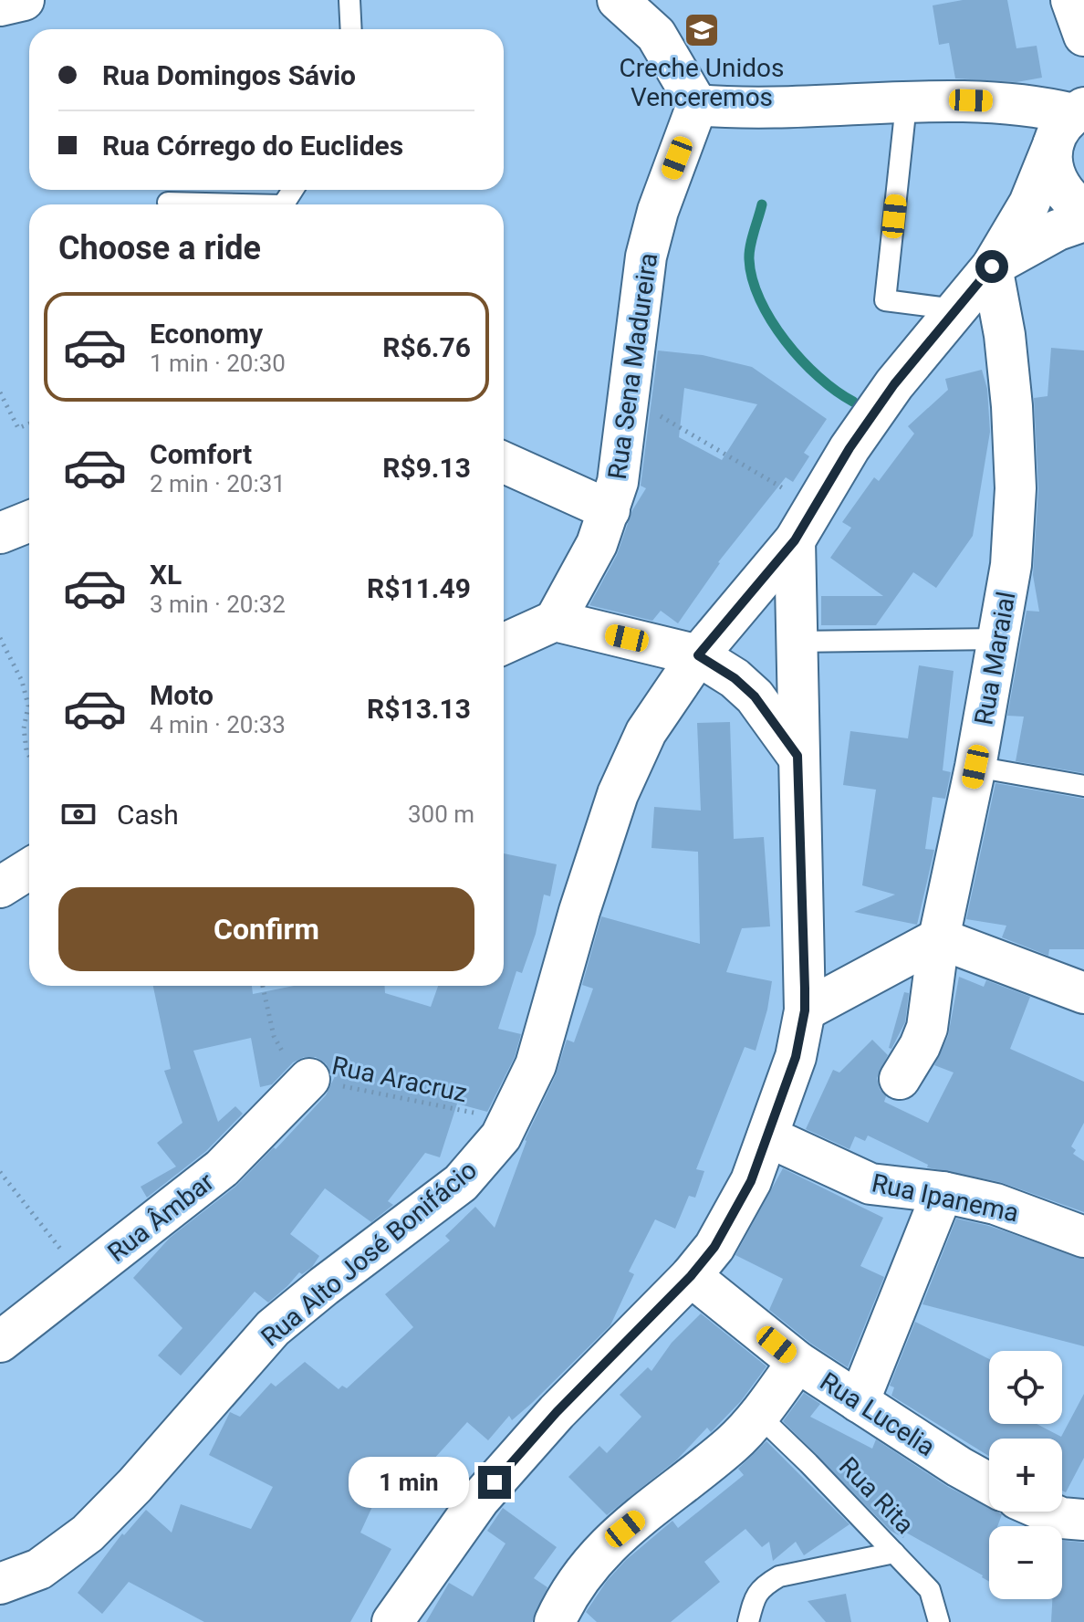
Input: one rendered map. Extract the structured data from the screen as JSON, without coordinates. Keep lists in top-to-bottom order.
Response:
{
  "streets": {
    "street": [
      "Rua Sena Madureira",
      "Rua Maraial",
      "Rua Ipanema",
      "Rua Âmbar",
      "Rua Alto José Bonifácio",
      "Rua Lucelia"
    ],
    "lane": ["Rua Rita"],
    "path": ["Rua Aracruz"]
  },
  "crossings": [
    ["Rua Maraial", "Rua Alto José Bonifácio"],
    ["Rua Aracruz", "Rua Âmbar"],
    ["Rua Aracruz", "Rua Alto José Bonifácio"]
  ],
  "places": {
    "school or university": ["Creche Unidos Venceremos"]
  },
  "page": {
    "banner": ["Rua Domingos Sávio", "Rua Córrego do Euclides"],
    "heading": "Choose a ride",
    "list": [
      {
        "name": "Economy",
        "note": "1 min · 20:30",
        "value": "R$6.76"
      },
      {
        "name": "Comfort",
        "note": "2 min · 20:31",
        "value": "R$9.13"
      },
      {
        "name": "XL",
        "note": "3 min · 20:32",
        "value": "R$11.49"
      },
      {
        "name": "Moto",
        "note": "4 min · 20:33",
        "value": "R$13.13"
      }
    ],
    "pay": ["Cash", "300 m"],
    "buttons": "Confirm",
    "map_buttons": ["+", "−"],
    "bubble": "1 min"
  }
}
